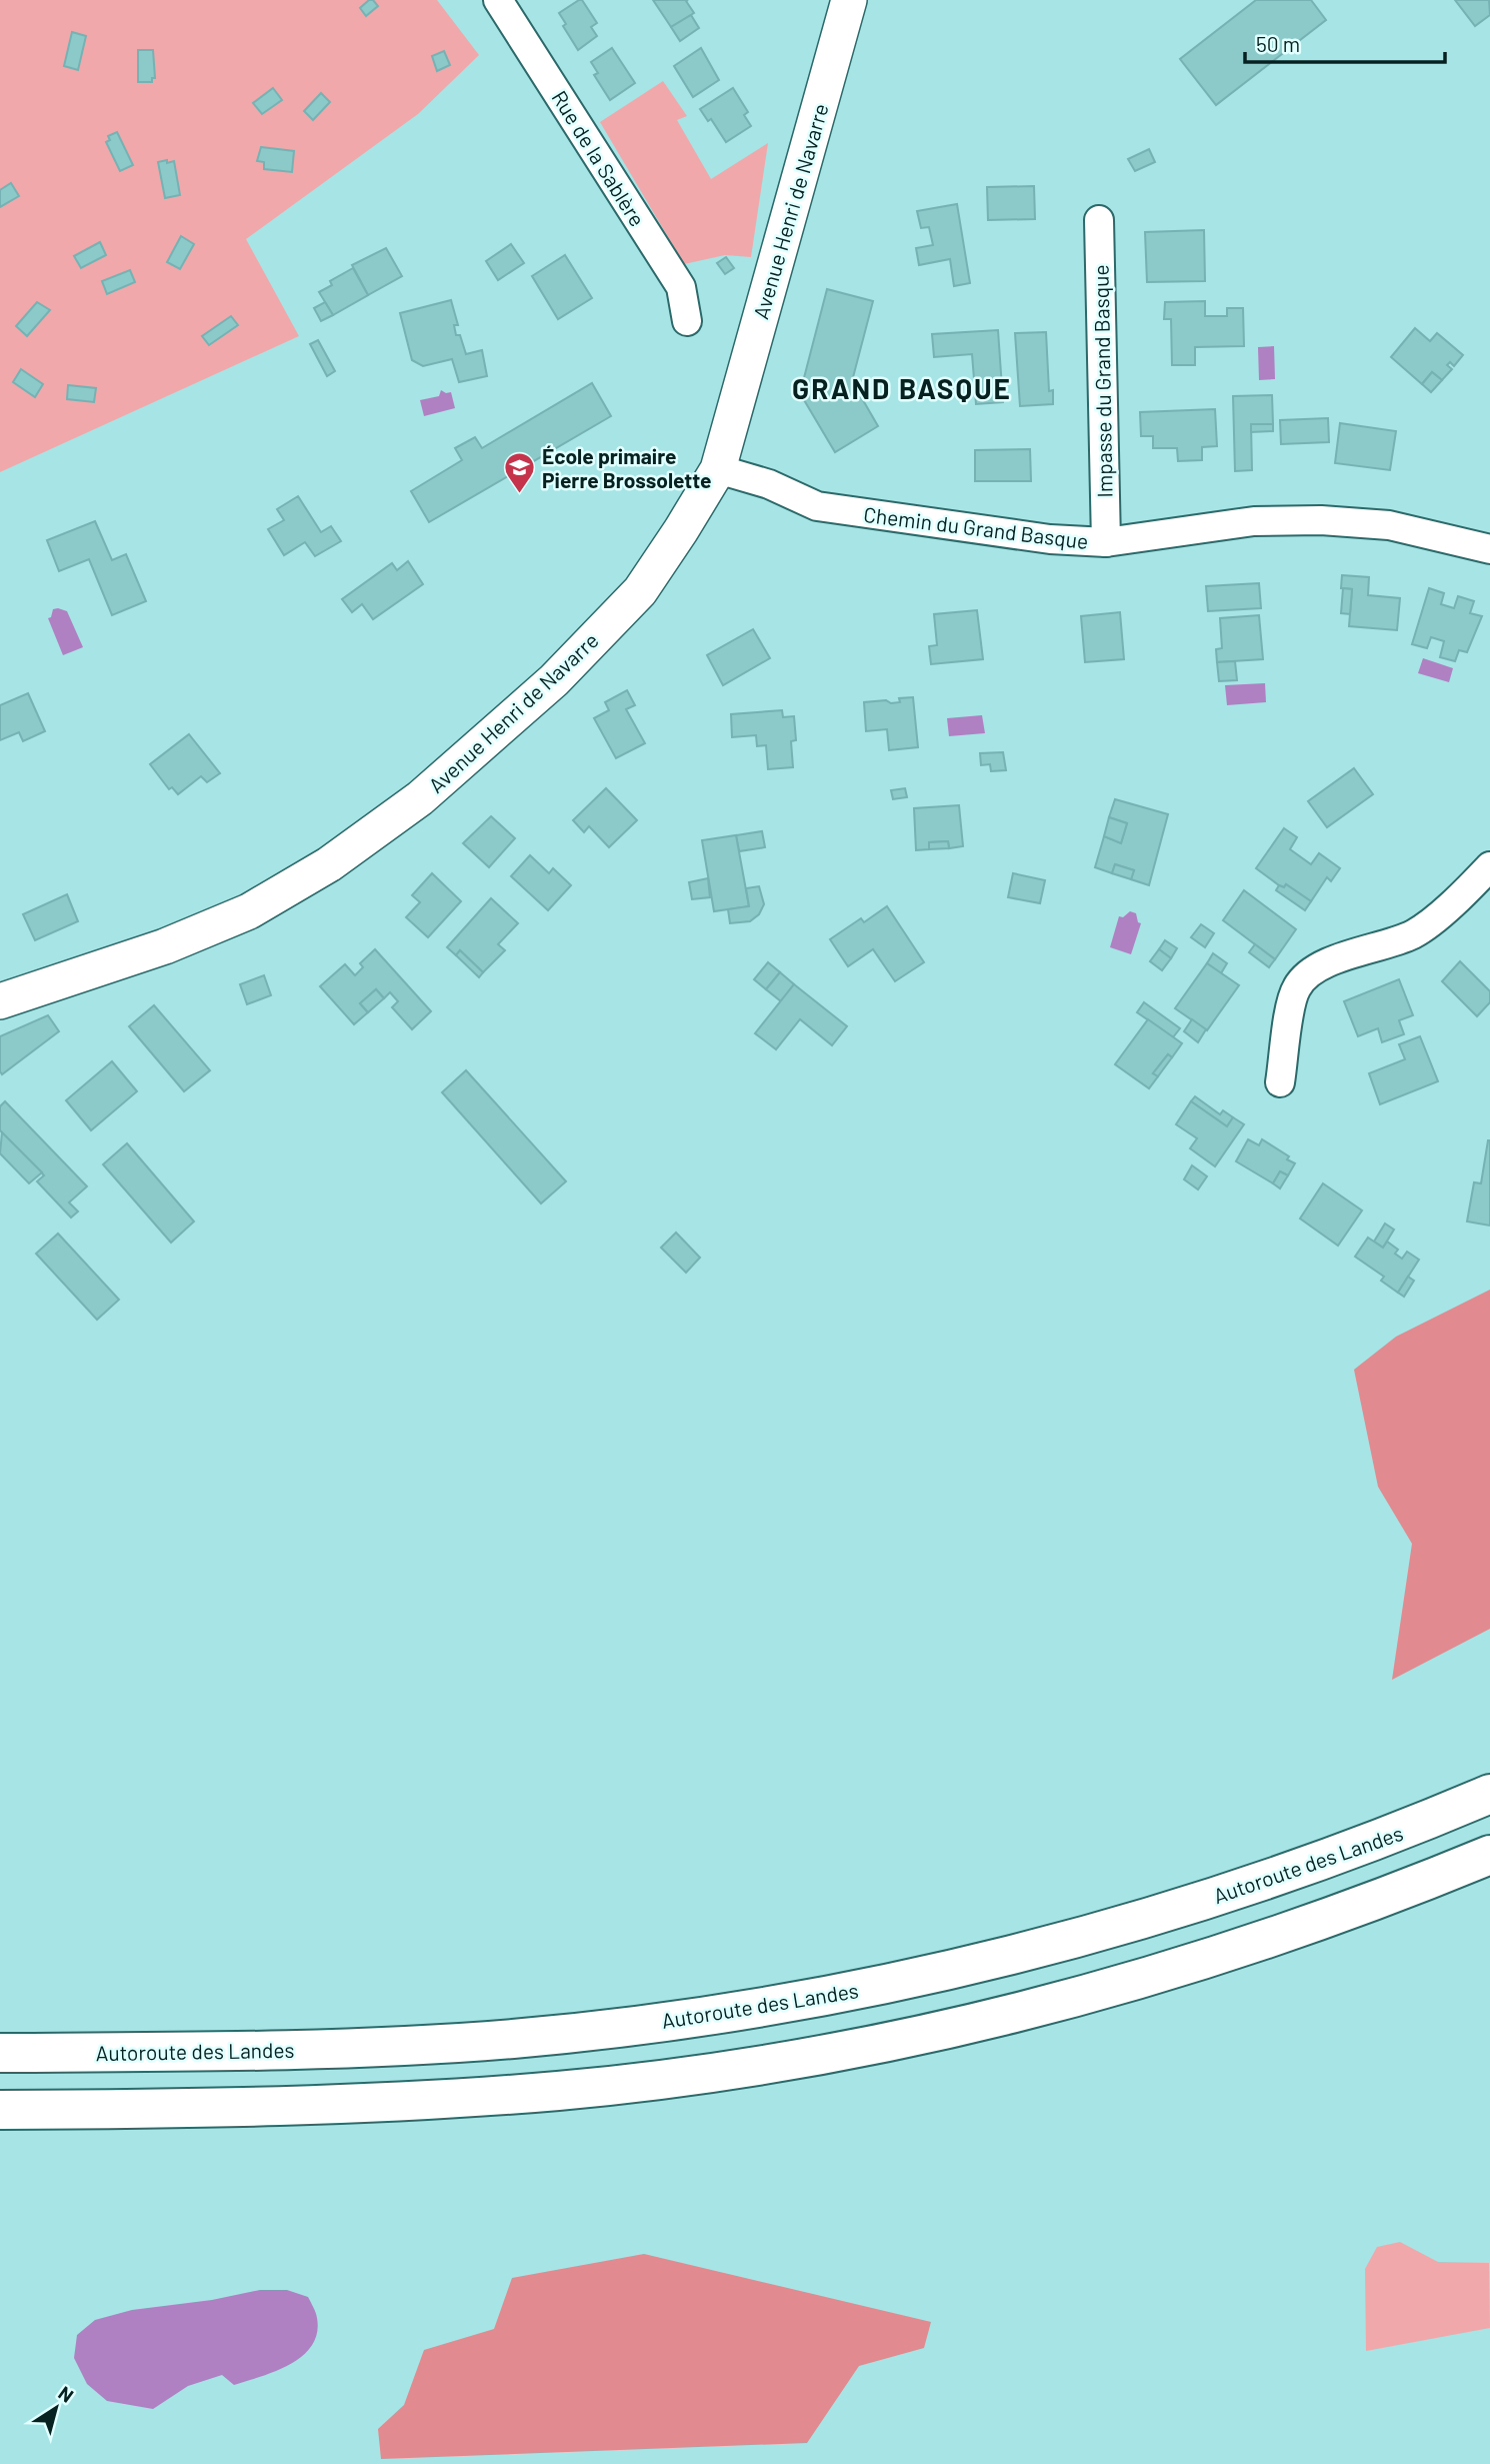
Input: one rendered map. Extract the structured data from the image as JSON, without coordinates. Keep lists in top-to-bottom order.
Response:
{
  "streets": {
    "highway": ["Autoroute des Landes"],
    "main road": ["Avenue Henri de Navarre"],
    "street": ["Rue de la Sablère", "Impasse du Grand Basque", "Chemin du Grand Basque"]
  },
  "crossings": [
    ["Avenue Henri de Navarre", "Chemin du Grand Basque"],
    ["Impasse du Grand Basque", "Chemin du Grand Basque"]
  ],
  "districts": ["GRAND BASQUE"],
  "places": {
    "school or university": ["École primaire Pierre Brossolette"]
  },
  "scale_bar": "50 m",
  "north": "top right"
}
